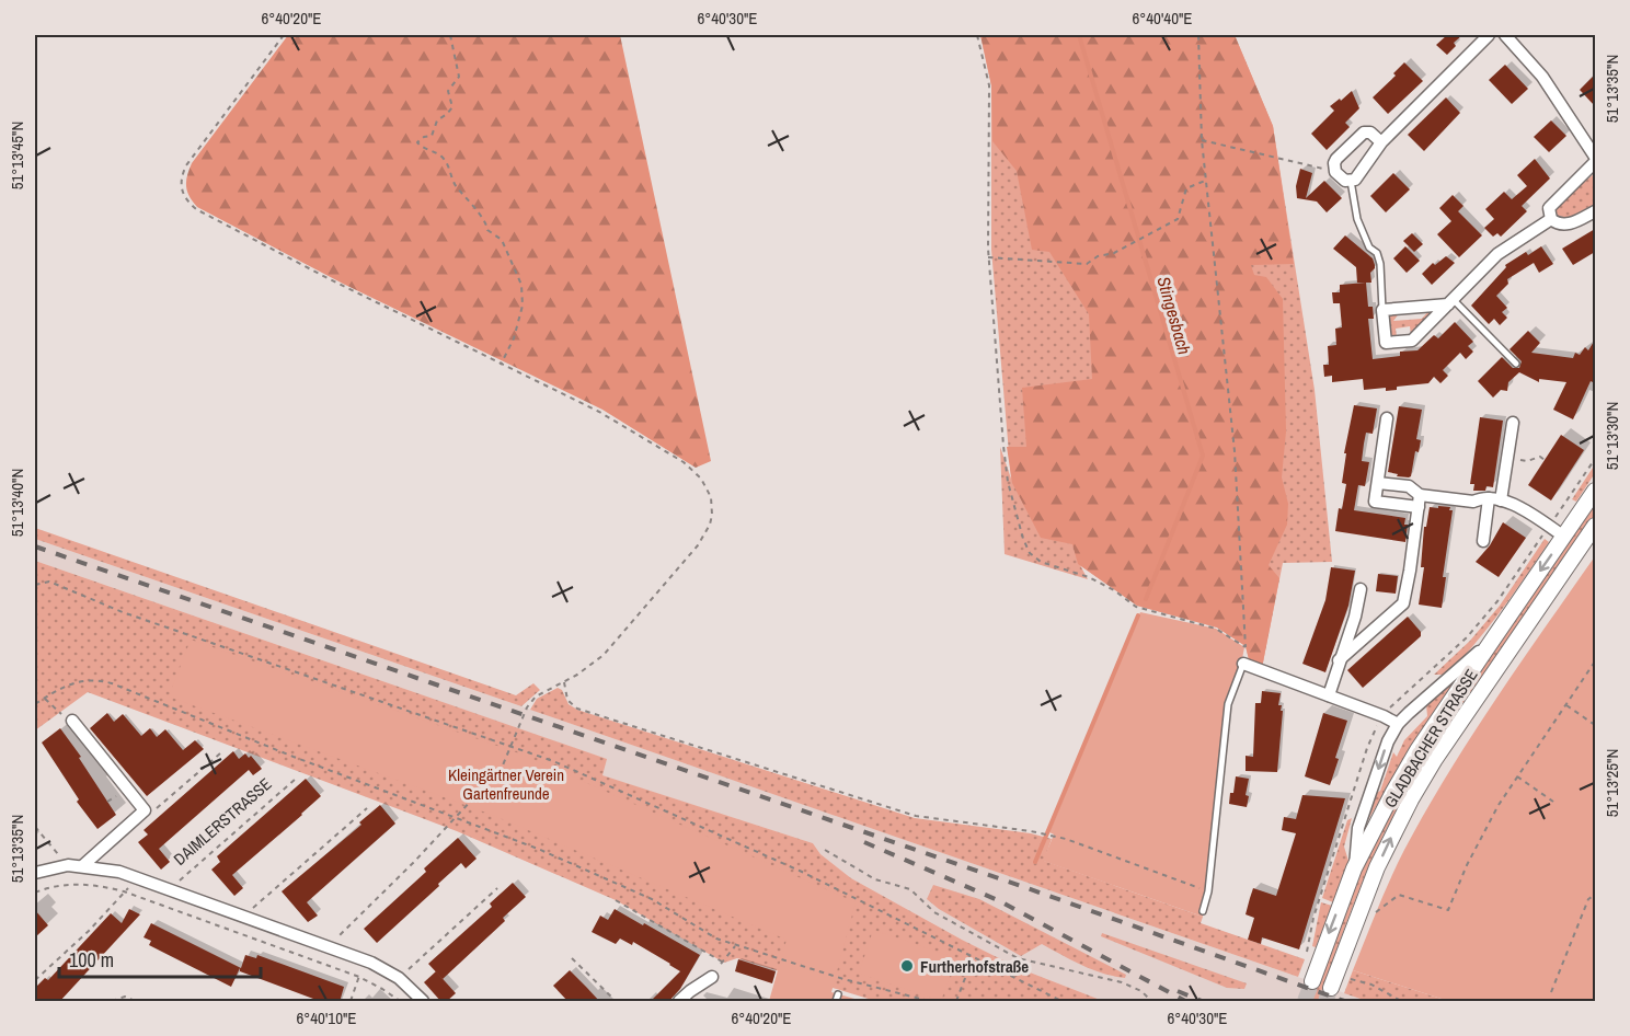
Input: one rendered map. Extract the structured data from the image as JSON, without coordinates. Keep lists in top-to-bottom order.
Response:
{
  "streets": {
    "main road": ["GLADBACHER STRASSE"],
    "street": ["DAIMLERSTRASSE"]
  },
  "water": ["Stingesbach"],
  "parks": ["Kleingärtner Verein Gartenfreunde"],
  "places": ["Furtherhofstraße"],
  "scale_bar": "100 m",
  "coordinates": [
    "6°40'20\"E",
    "6°40'30\"E",
    "6°40'40\"E",
    "51°13'35\"N",
    "51°13'45\"N",
    "51°13'30\"N",
    "51°13'40\"N",
    "51°13'25\"N",
    "6°40'10\"E"
  ]
}
